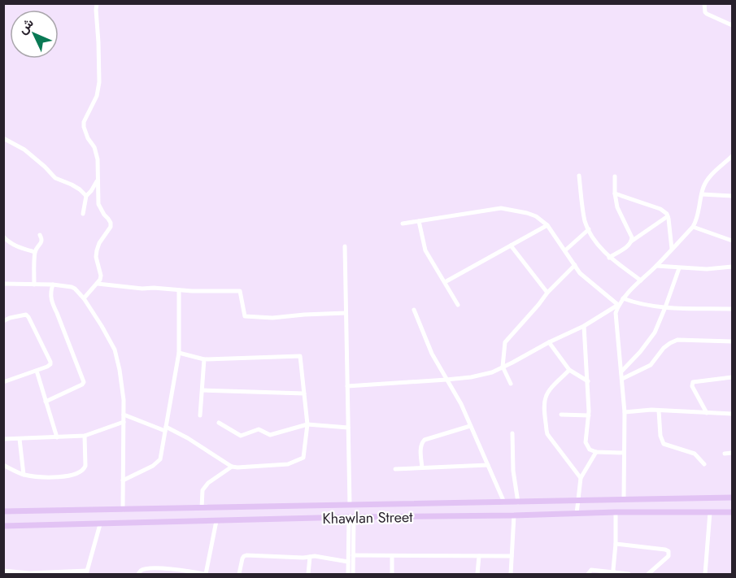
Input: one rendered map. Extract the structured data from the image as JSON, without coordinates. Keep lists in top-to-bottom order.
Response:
{
  "streets": {
    "main road": ["Khawlan Street"]
  },
  "north": "top left"
}
